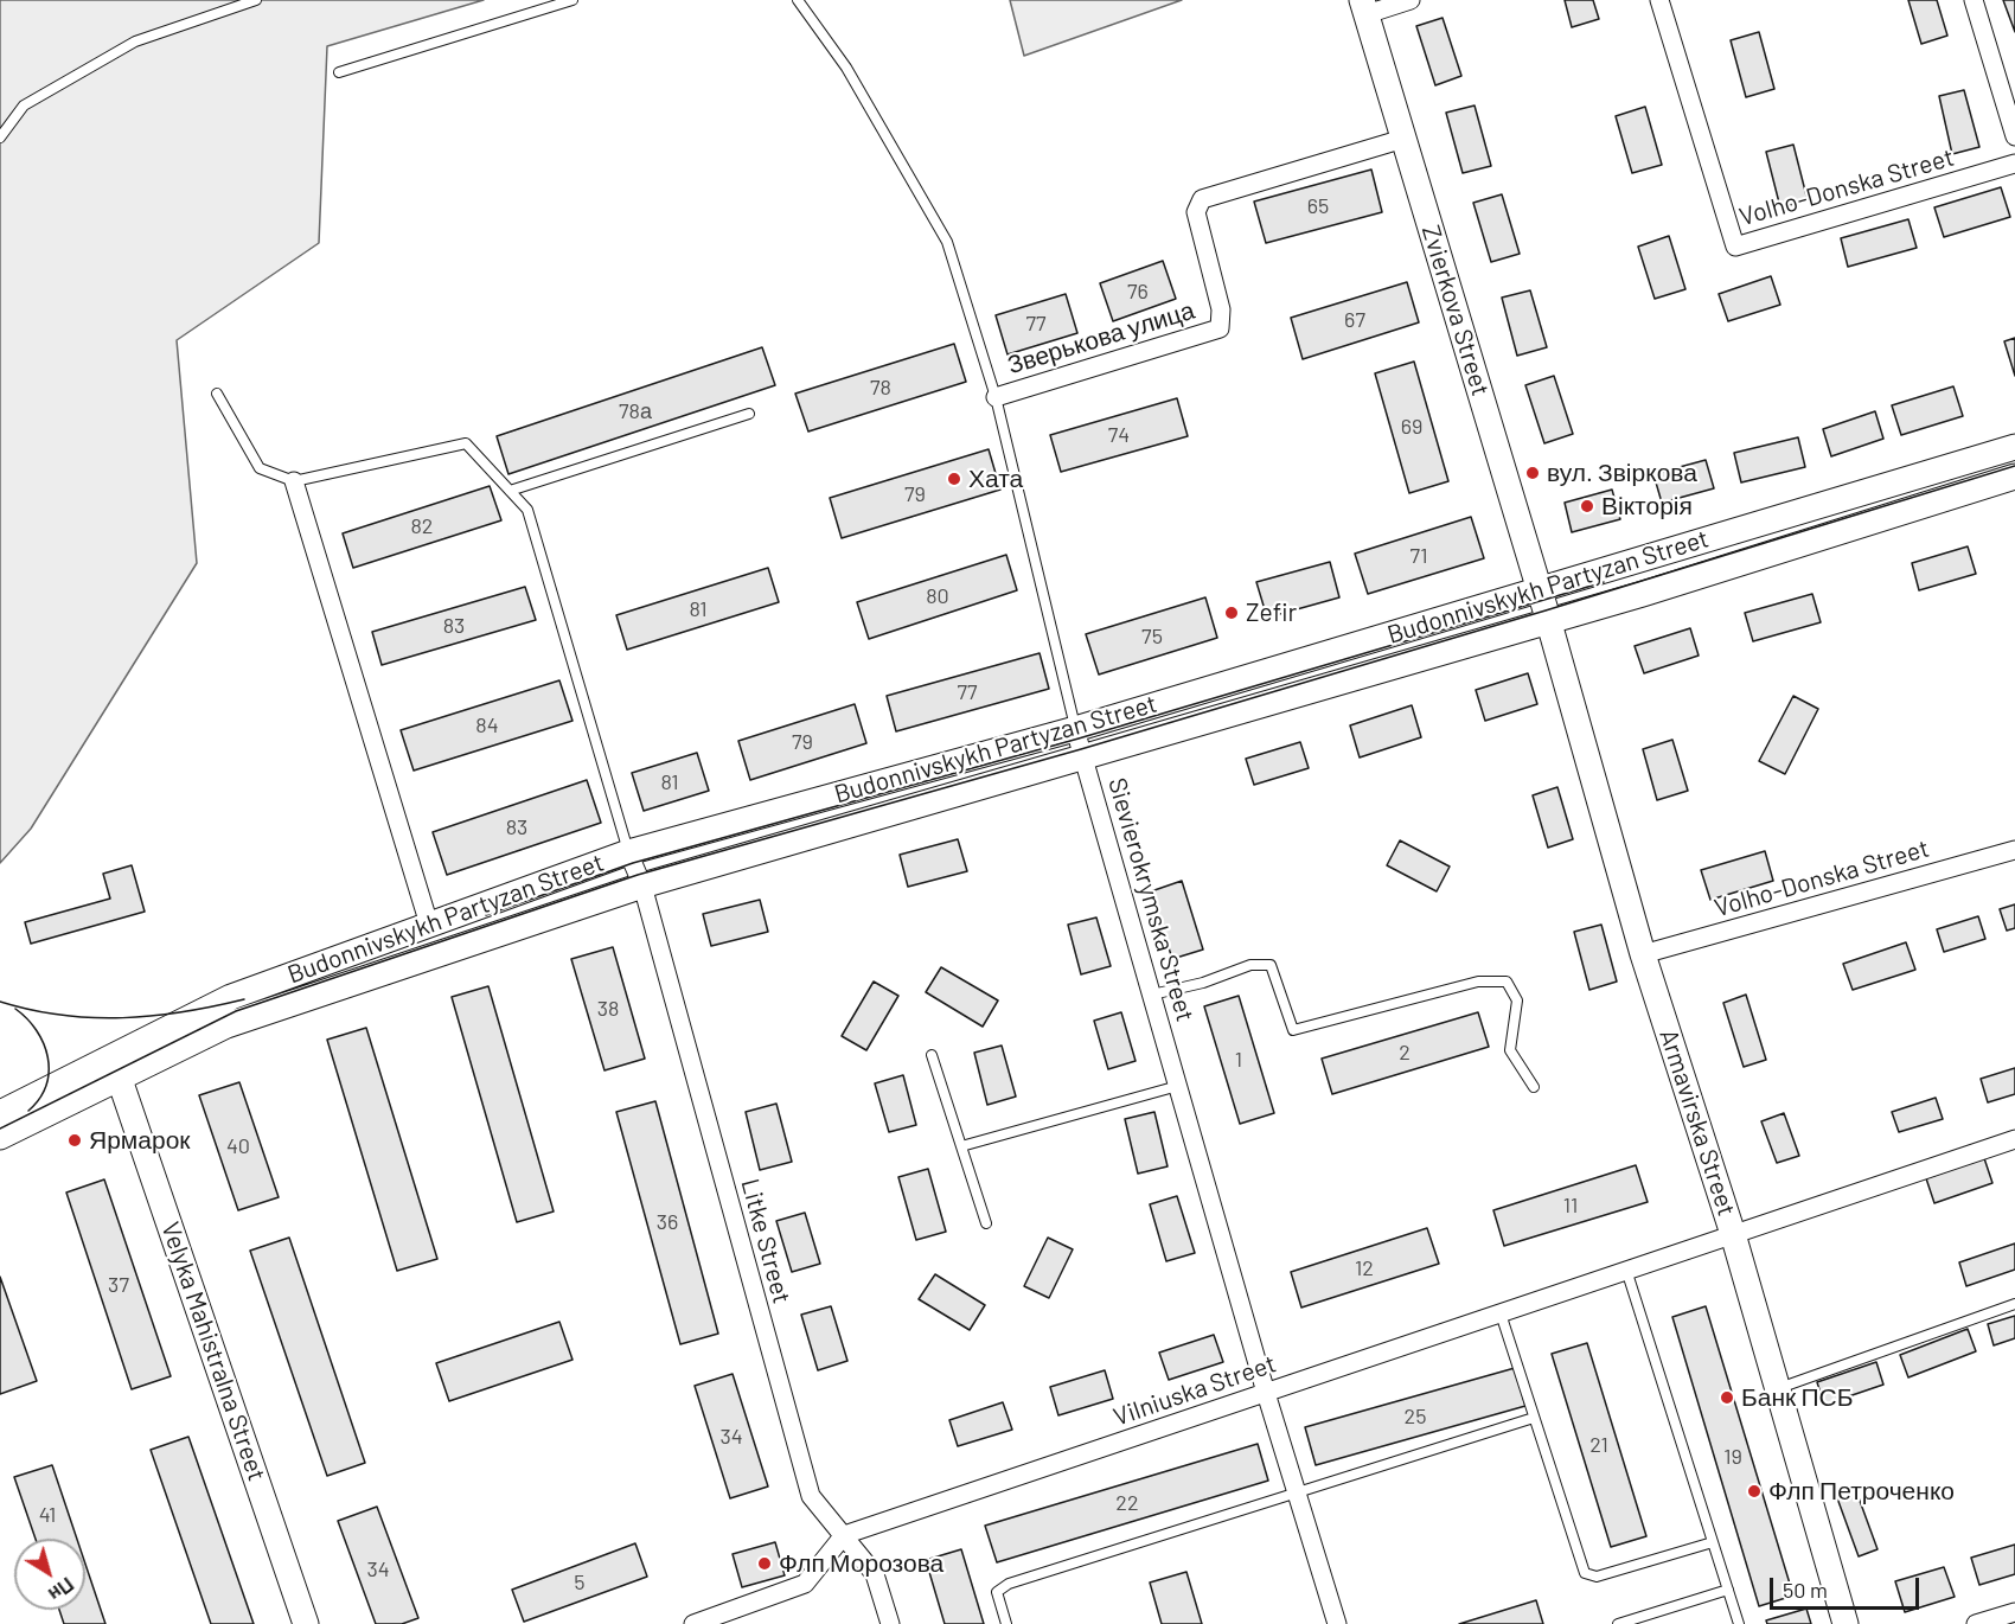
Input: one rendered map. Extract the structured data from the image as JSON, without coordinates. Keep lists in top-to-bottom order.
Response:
{
  "streets": {
    "main road": [
      "Zvierkova Street",
      "Budonnivskykh Partyzan Street",
      "Armavirska Street",
      "Velyka Mahistralna Street"
    ],
    "street": [
      "Volho-Donska Street",
      "Зверькова улица",
      "Sievierokrymska Street",
      "Litke Street",
      "Vilniuska Street"
    ]
  },
  "crossings": [
    ["Volho-Donska Street", "Armavirska Street"],
    ["Zvierkova Street", "Зверькова улица"],
    ["Zvierkova Street", "Budonnivskykh Partyzan Street"],
    ["Zvierkova Street", "Armavirska Street"],
    ["Budonnivskykh Partyzan Street", "Sievierokrymska Street"],
    ["Budonnivskykh Partyzan Street", "Armavirska Street"],
    ["Budonnivskykh Partyzan Street", "Litke Street"],
    ["Budonnivskykh Partyzan Street", "Velyka Mahistralna Street"],
    ["Sievierokrymska Street", "Vilniuska Street"],
    ["Armavirska Street", "Vilniuska Street"],
    ["Litke Street", "Vilniuska Street"]
  ],
  "places": [
    "вул. Звіркова",
    "Хата",
    "Вікторія",
    "Zefir",
    "Ярмарок",
    "Банк ПСБ",
    "Флп Петроченко",
    "Флп Морозова"
  ],
  "house_numbers": [
    "65",
    "76",
    "67",
    "77",
    "78",
    "78а",
    "69",
    "74",
    "79",
    "82",
    "71",
    "80",
    "81",
    "83",
    "75",
    "77",
    "84",
    "79",
    "81",
    "83",
    "38",
    "2",
    "1",
    "40",
    "11",
    "36",
    "12",
    "37",
    "25",
    "34",
    "21",
    "19",
    "22",
    "41",
    "34",
    "5"
  ],
  "scale_bar": "50 m",
  "north": "bottom right"
}
